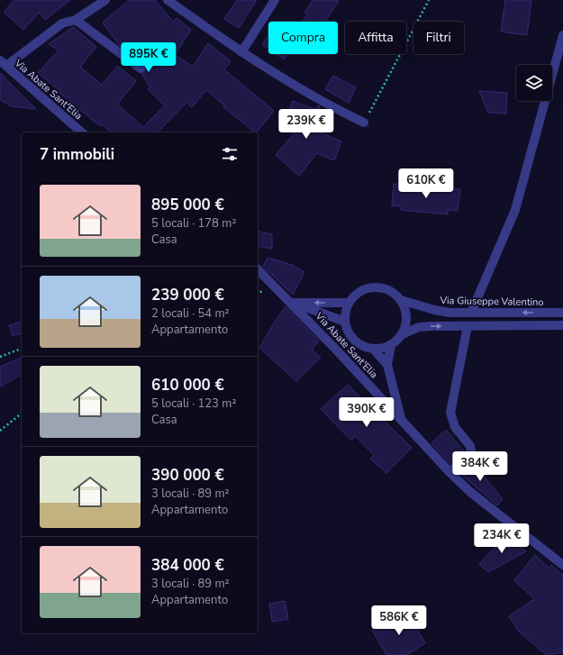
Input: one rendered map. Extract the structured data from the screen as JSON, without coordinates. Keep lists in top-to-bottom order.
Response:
{
  "streets": {
    "street": ["Via Abate Sant'Elia", "Via Giuseppe Valentino"]
  },
  "crossings": [
    ["Via Abate Sant'Elia", "Via Giuseppe Valentino"]
  ],
  "page": {
    "chip": ["Compra", "Affitta", "Filtri"],
    "price": [
      "895K €",
      "239K €",
      "610K €",
      "390K €",
      "384K €",
      "234K €",
      "586K €"
    ],
    "heading": "7 immobili",
    "list": [
      {
        "name": "895 000 €",
        "note": "5 locali · 178 m² · Casa"
      },
      {
        "name": "239 000 €",
        "note": "2 locali · 54 m² · Appartamento"
      },
      {
        "name": "610 000 €",
        "note": "5 locali · 123 m² · Casa"
      },
      {
        "name": "390 000 €",
        "note": "3 locali · 89 m² · Appartamento"
      },
      {
        "name": "384 000 €",
        "note": "3 locali · 89 m² · Appartamento"
      }
    ]
  }
}
